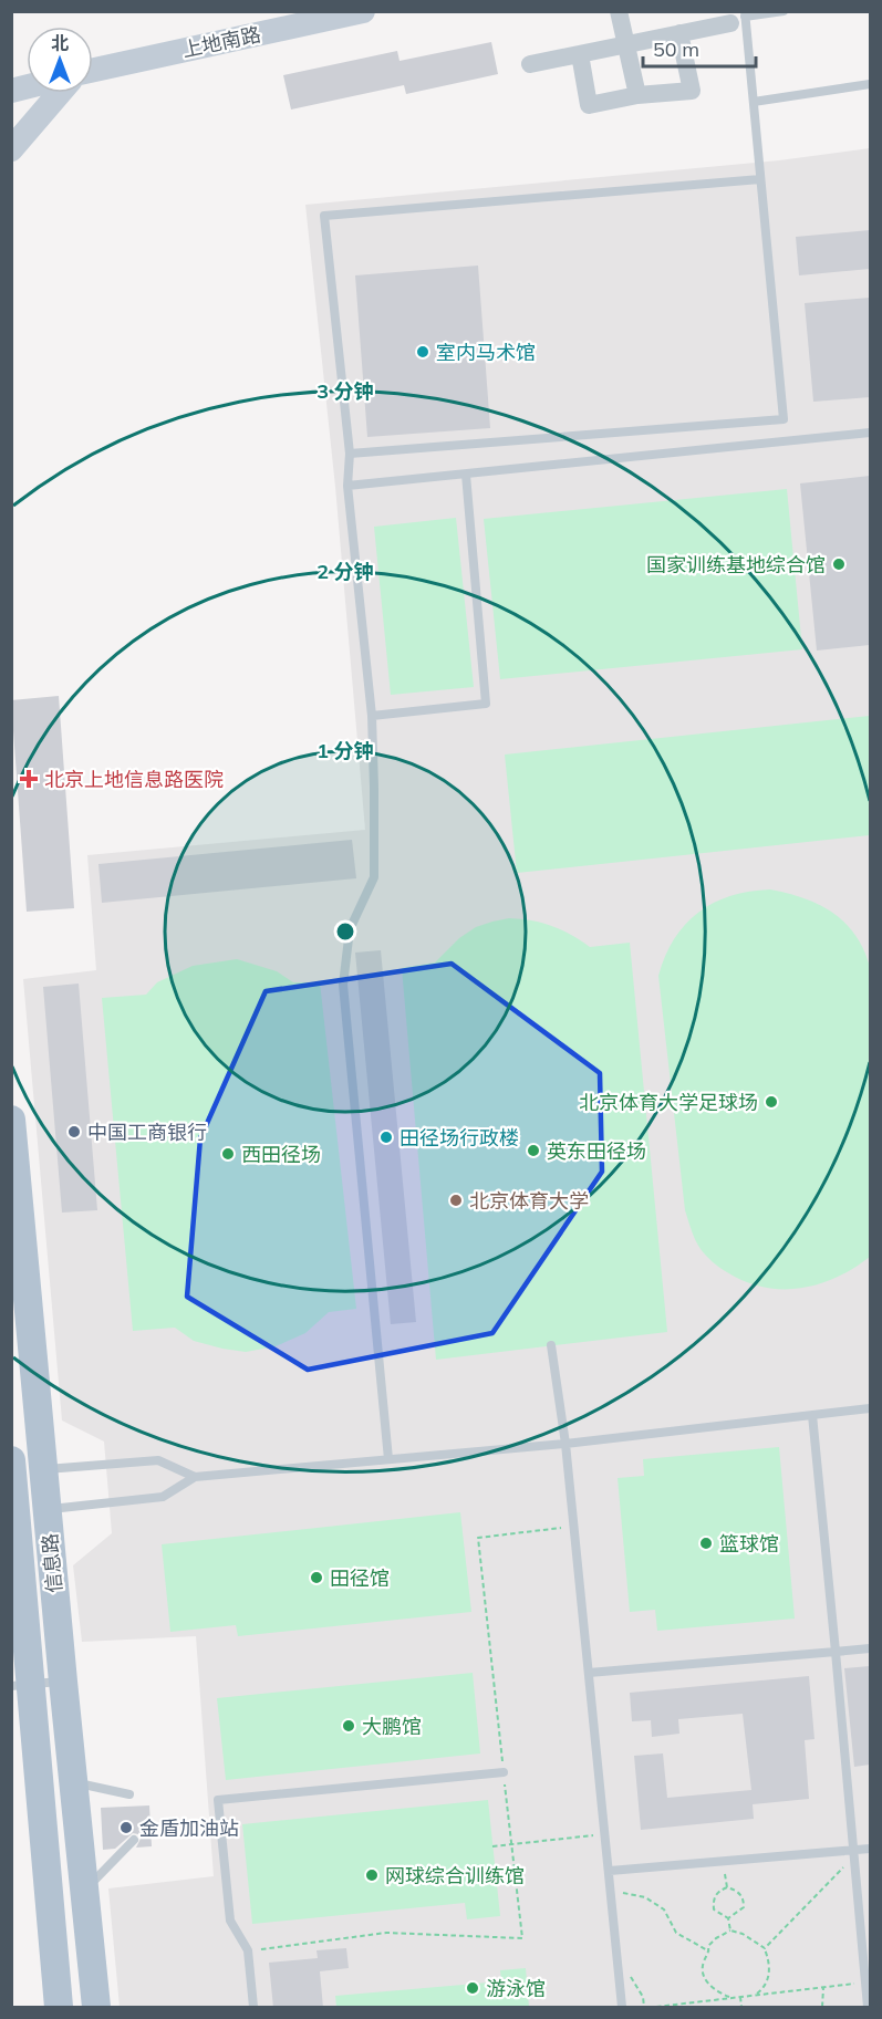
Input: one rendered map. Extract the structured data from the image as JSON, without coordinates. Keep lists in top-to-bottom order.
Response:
{
  "streets": {
    "main road": ["信息路"],
    "street": ["上地南路"]
  },
  "places": {
    "other": [
      "室内马术馆",
      "国家训练基地综合馆",
      "北京体育大学足球场",
      "中国工商银行",
      "田径场行政楼",
      "英东田径场",
      "西田径场",
      "北京体育大学",
      "篮球馆",
      "田径馆",
      "大鹏馆",
      "金盾加油站",
      "网球综合训练馆",
      "游泳馆"
    ],
    "health": ["北京上地信息路医院"]
  },
  "scale_bar": "50 m",
  "north": "top",
  "rings": ["3 分钟", "2 分钟", "1 分钟"]
}
